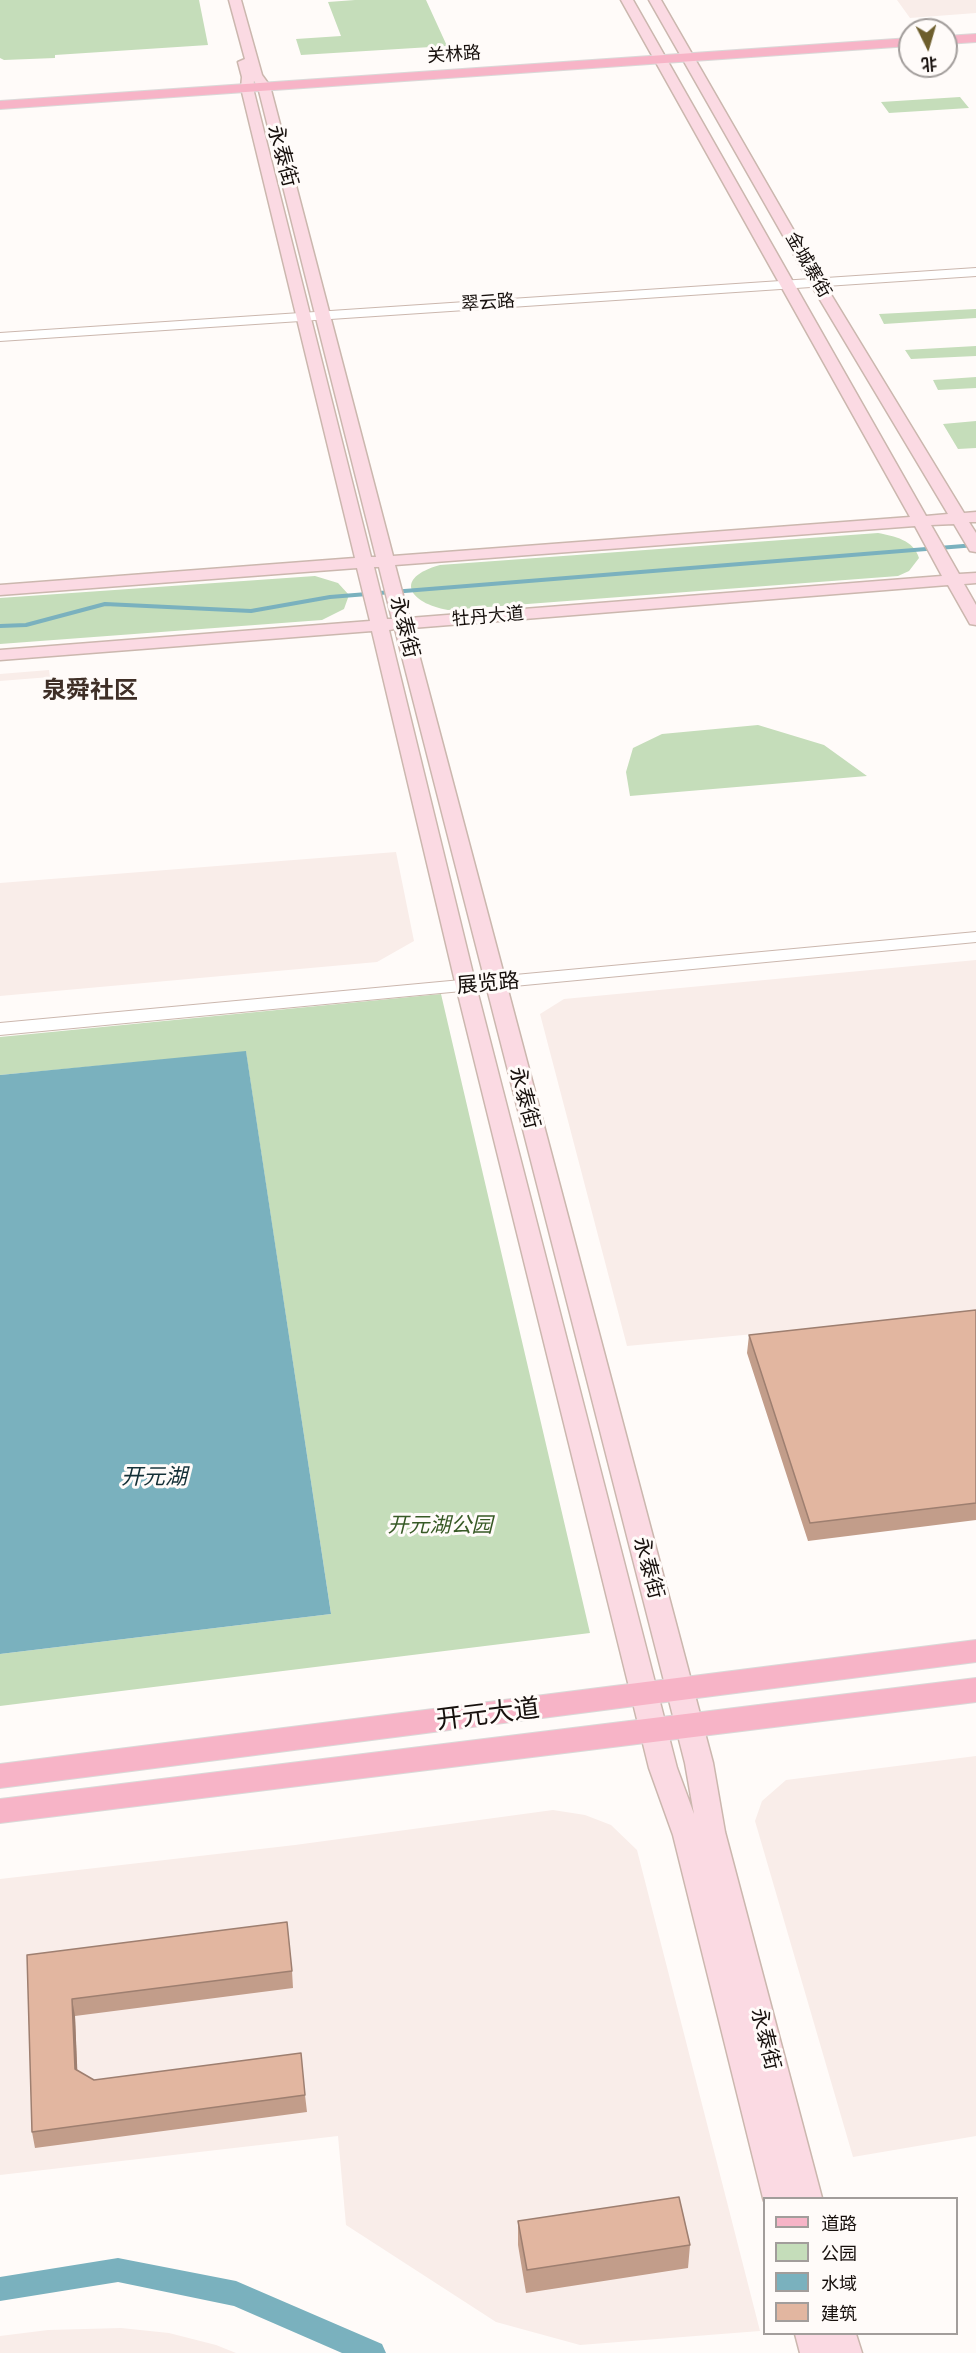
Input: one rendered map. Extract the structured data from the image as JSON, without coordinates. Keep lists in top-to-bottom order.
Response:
{
  "streets": {
    "main road": [
      "关林路",
      "永泰街",
      "金城寨街",
      "牡丹大道",
      "开元大道"
    ],
    "street": ["翠云路", "展览路"]
  },
  "crossings": [
    ["关林路", "永泰街"],
    ["关林路", "金城寨街"],
    ["永泰街", "翠云路"],
    ["永泰街", "牡丹大道"],
    ["永泰街", "展览路"],
    ["永泰街", "开元大道"],
    ["金城寨街", "翠云路"],
    ["金城寨街", "牡丹大道"]
  ],
  "districts": ["泉舜社区"],
  "water": ["开元湖"],
  "parks": ["开元湖公园"],
  "legend": [
    "道路",
    "公园",
    "水域",
    "建筑"
  ],
  "north": "bottom"
}
